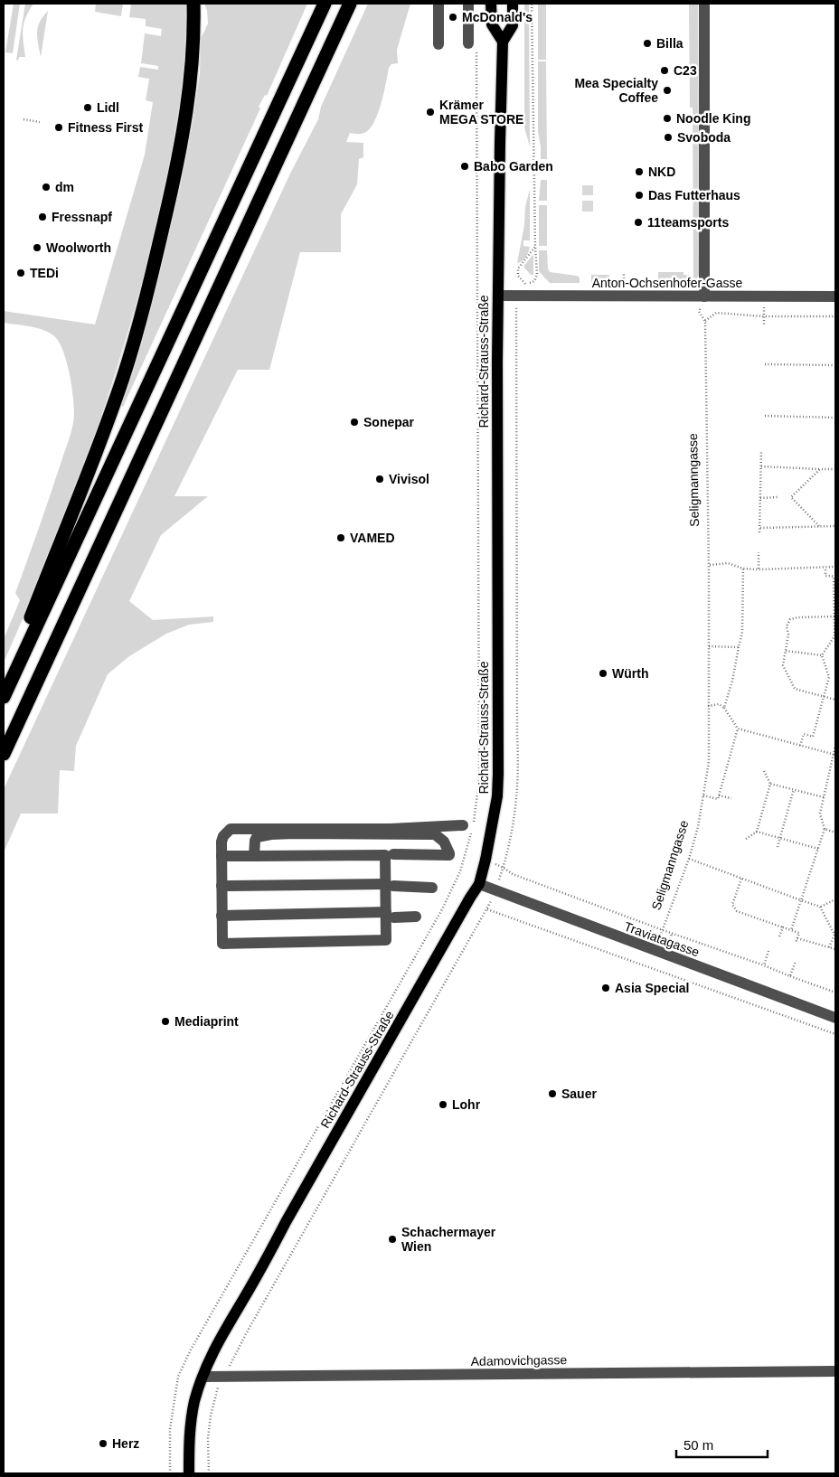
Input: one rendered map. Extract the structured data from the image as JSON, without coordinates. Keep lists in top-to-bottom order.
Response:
{
  "streets": {
    "main road": ["Richard-Strauss-Straße"],
    "street": ["Anton-Ochsenhofer-Gasse", "Traviatagasse", "Adamovichgasse"],
    "path": ["Seligmanngasse"]
  },
  "crossings": [
    ["Anton-Ochsenhofer-Gasse", "Richard-Strauss-Straße"],
    ["Anton-Ochsenhofer-Gasse", "Seligmanngasse"],
    ["Richard-Strauss-Straße", "Traviatagasse"],
    ["Richard-Strauss-Straße", "Adamovichgasse"],
    ["Seligmanngasse", "Traviatagasse"]
  ],
  "places": [
    "McDonald's",
    "Billa",
    "C23",
    "Mea Specialty Coffee",
    "Lidl",
    "Krämer MEGA STORE",
    "Noodle King",
    "Fitness First",
    "Svoboda",
    "Babo Garden",
    "NKD",
    "dm",
    "Das Futterhaus",
    "Fressnapf",
    "11teamsports",
    "Woolworth",
    "TEDi",
    "Sonepar",
    "Vivisol",
    "VAMED",
    "Würth",
    "Asia Special",
    "Mediaprint",
    "Sauer",
    "Lohr",
    "Schachermayer Wien",
    "Herz"
  ],
  "scale_bar": "50 m"
}
